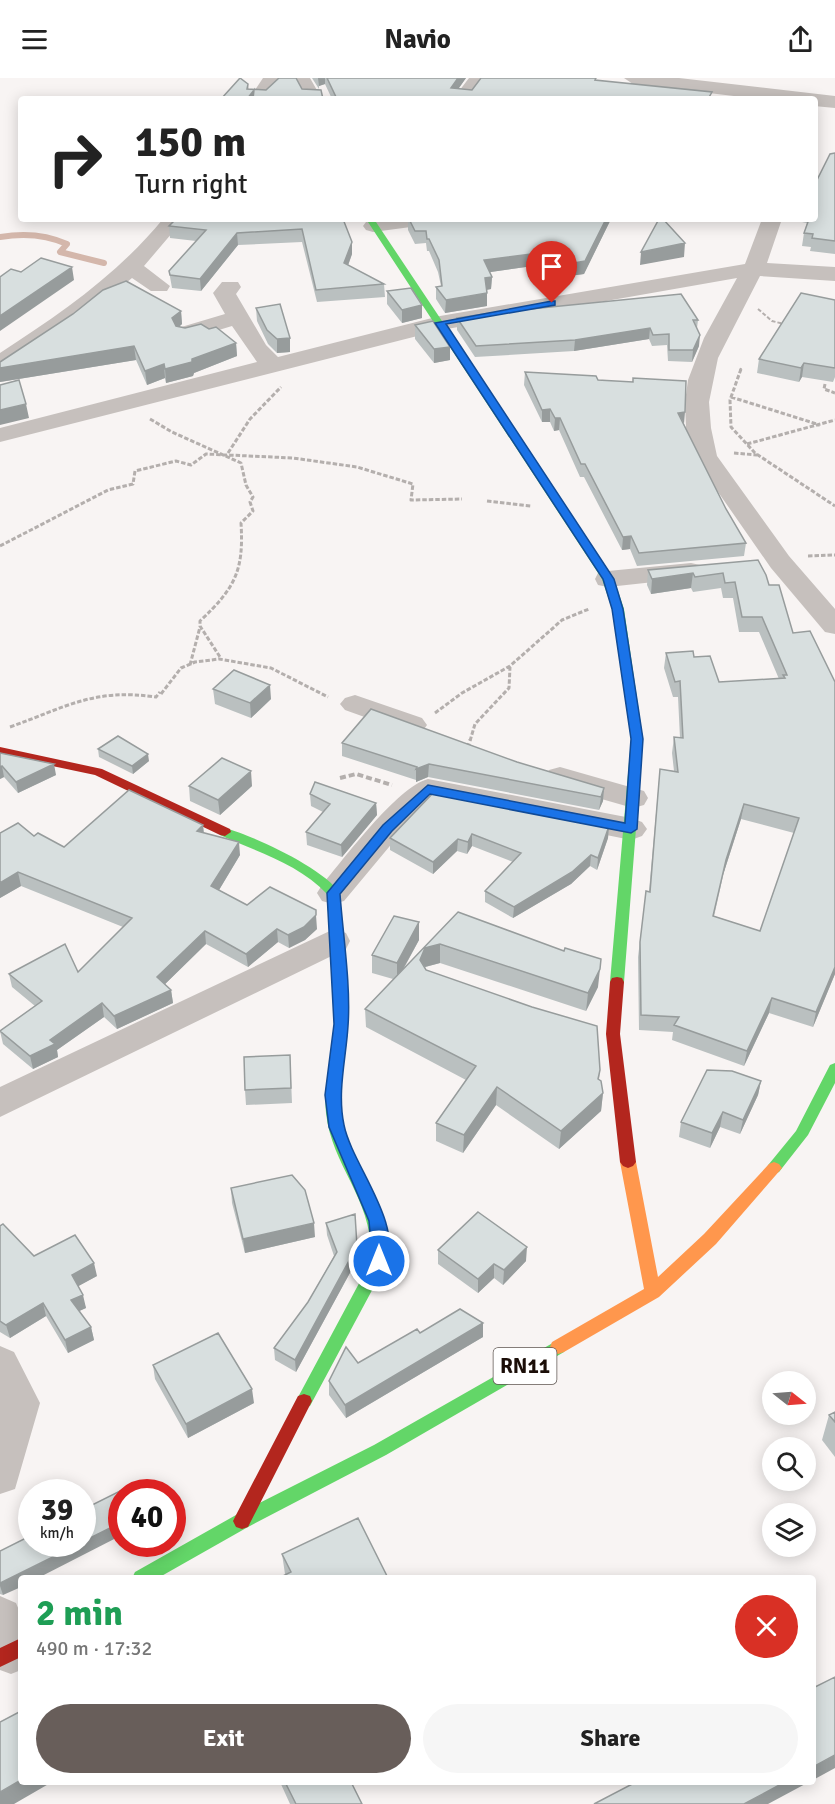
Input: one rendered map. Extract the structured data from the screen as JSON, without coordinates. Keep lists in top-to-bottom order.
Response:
{
  "streets": {
    "street": ["RN11"]
  },
  "north": "right",
  "page": {
    "header": "Navio",
    "turn": ["150 m", "Turn right"],
    "speed": "39 km/h",
    "limit": "40",
    "heading": ["2 min", "490 m · 17:32"],
    "buttons": ["Exit", "Share"]
  }
}
